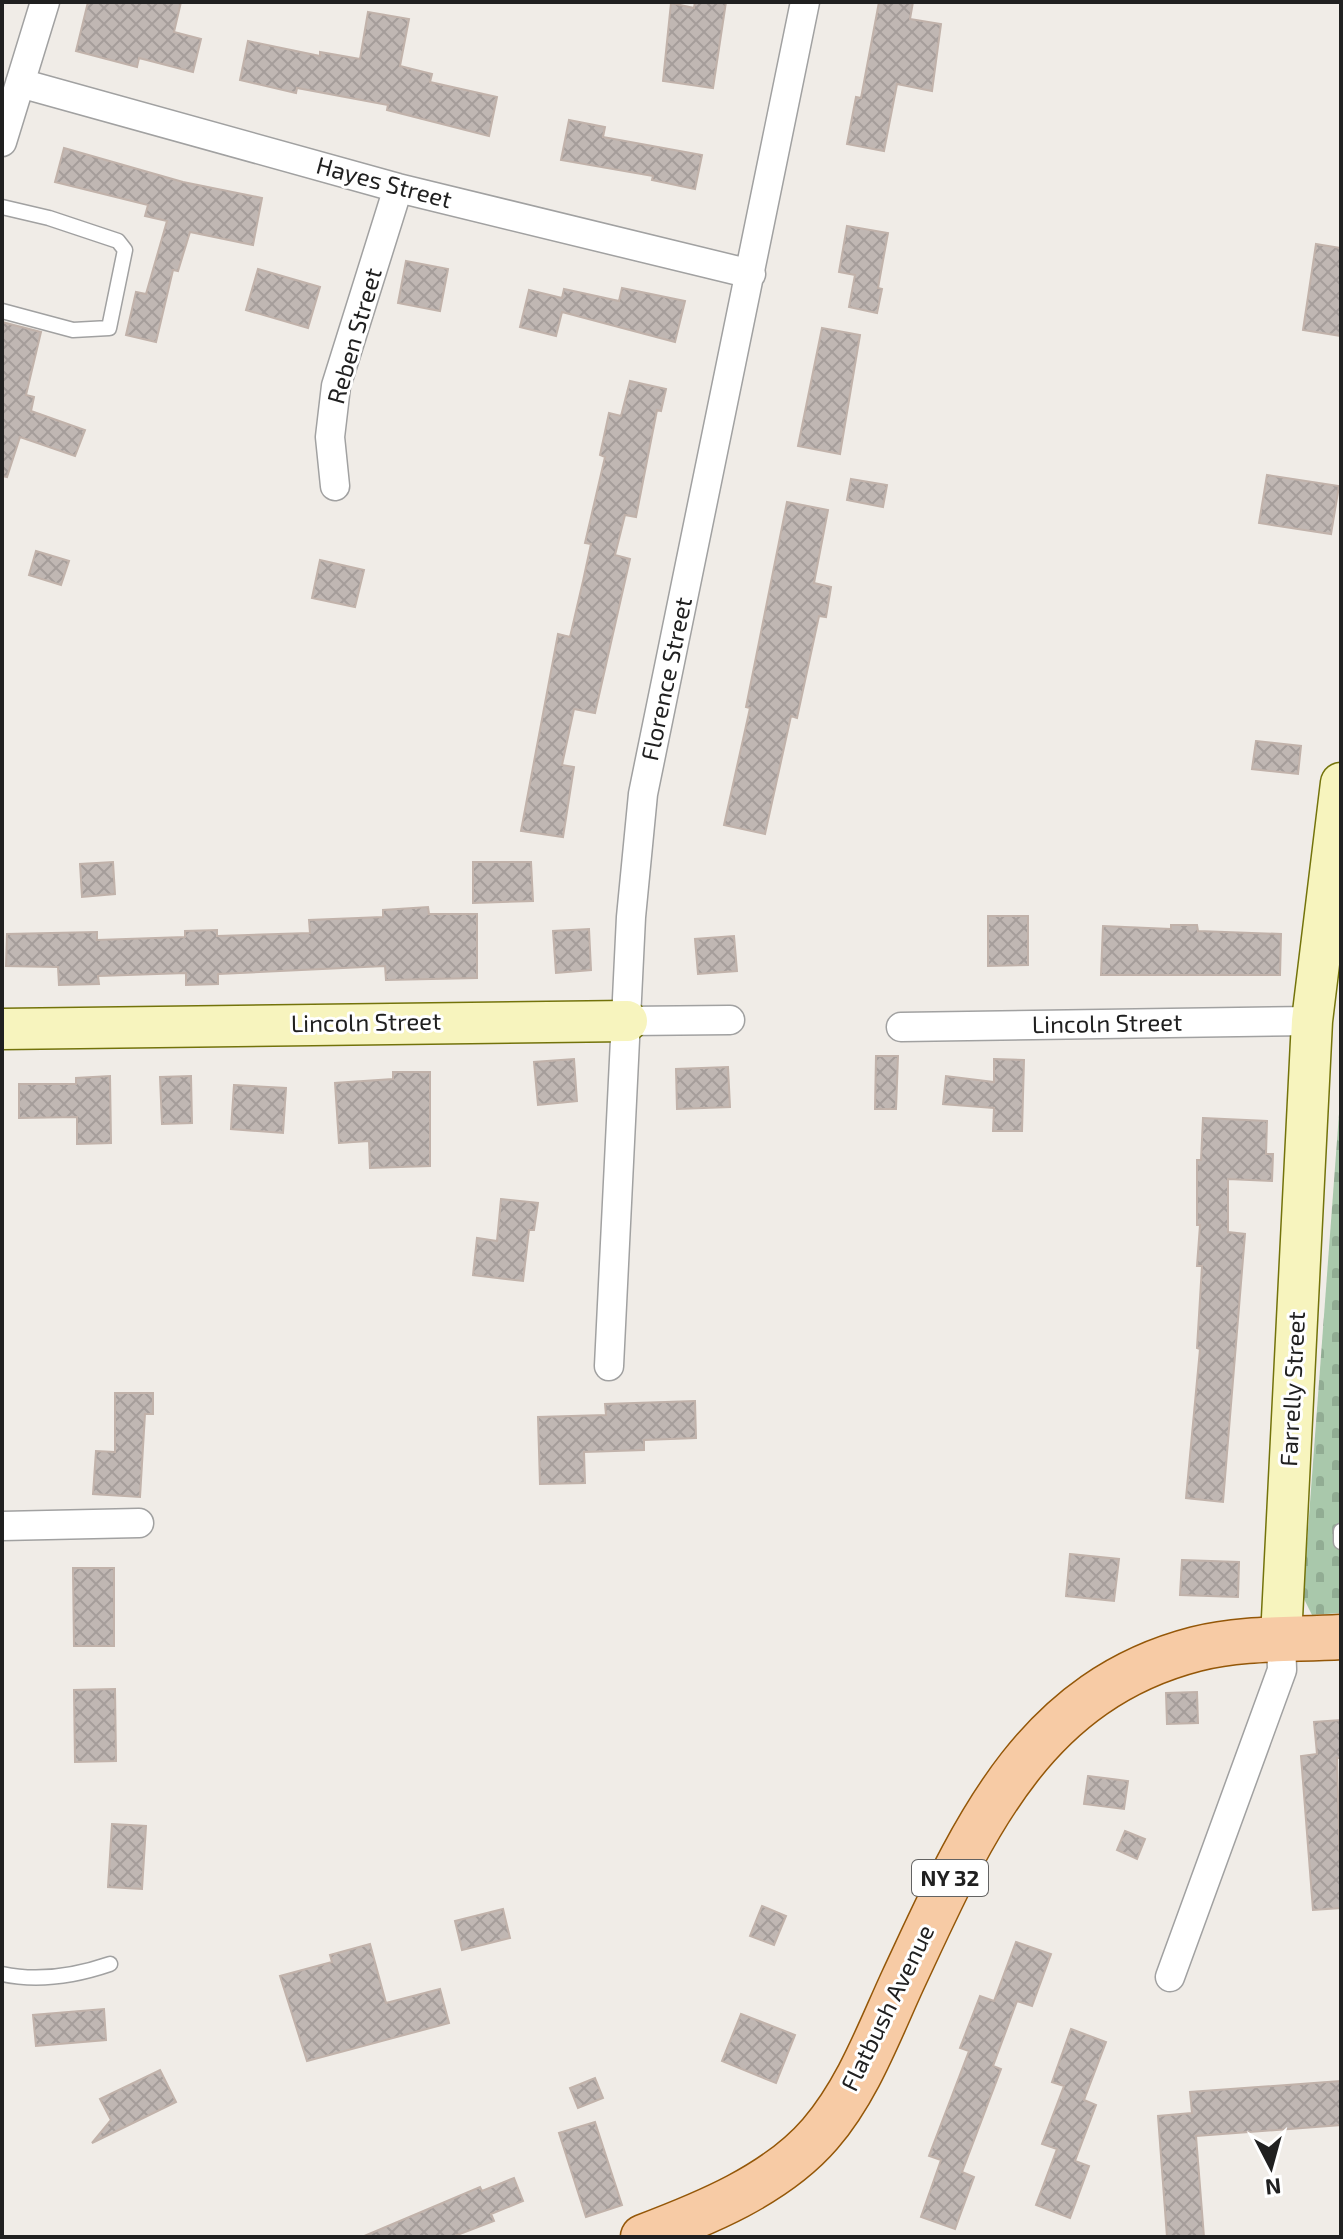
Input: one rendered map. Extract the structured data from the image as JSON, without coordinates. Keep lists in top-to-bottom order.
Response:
{
  "streets": {
    "main road": ["NY 32", "Flatbush Avenue"],
    "street": [
      "Hayes Street",
      "Reben Street",
      "Florence Street",
      "Lincoln Street",
      "Farrelly Street"
    ]
  },
  "crossings": [
    ["Hayes Street", "Reben Street"],
    ["Hayes Street", "Florence Street"],
    ["Florence Street", "Lincoln Street"],
    ["Lincoln Street", "Farrelly Street"],
    ["Farrelly Street", "Flatbush Avenue"]
  ],
  "north": "bottom"
}
